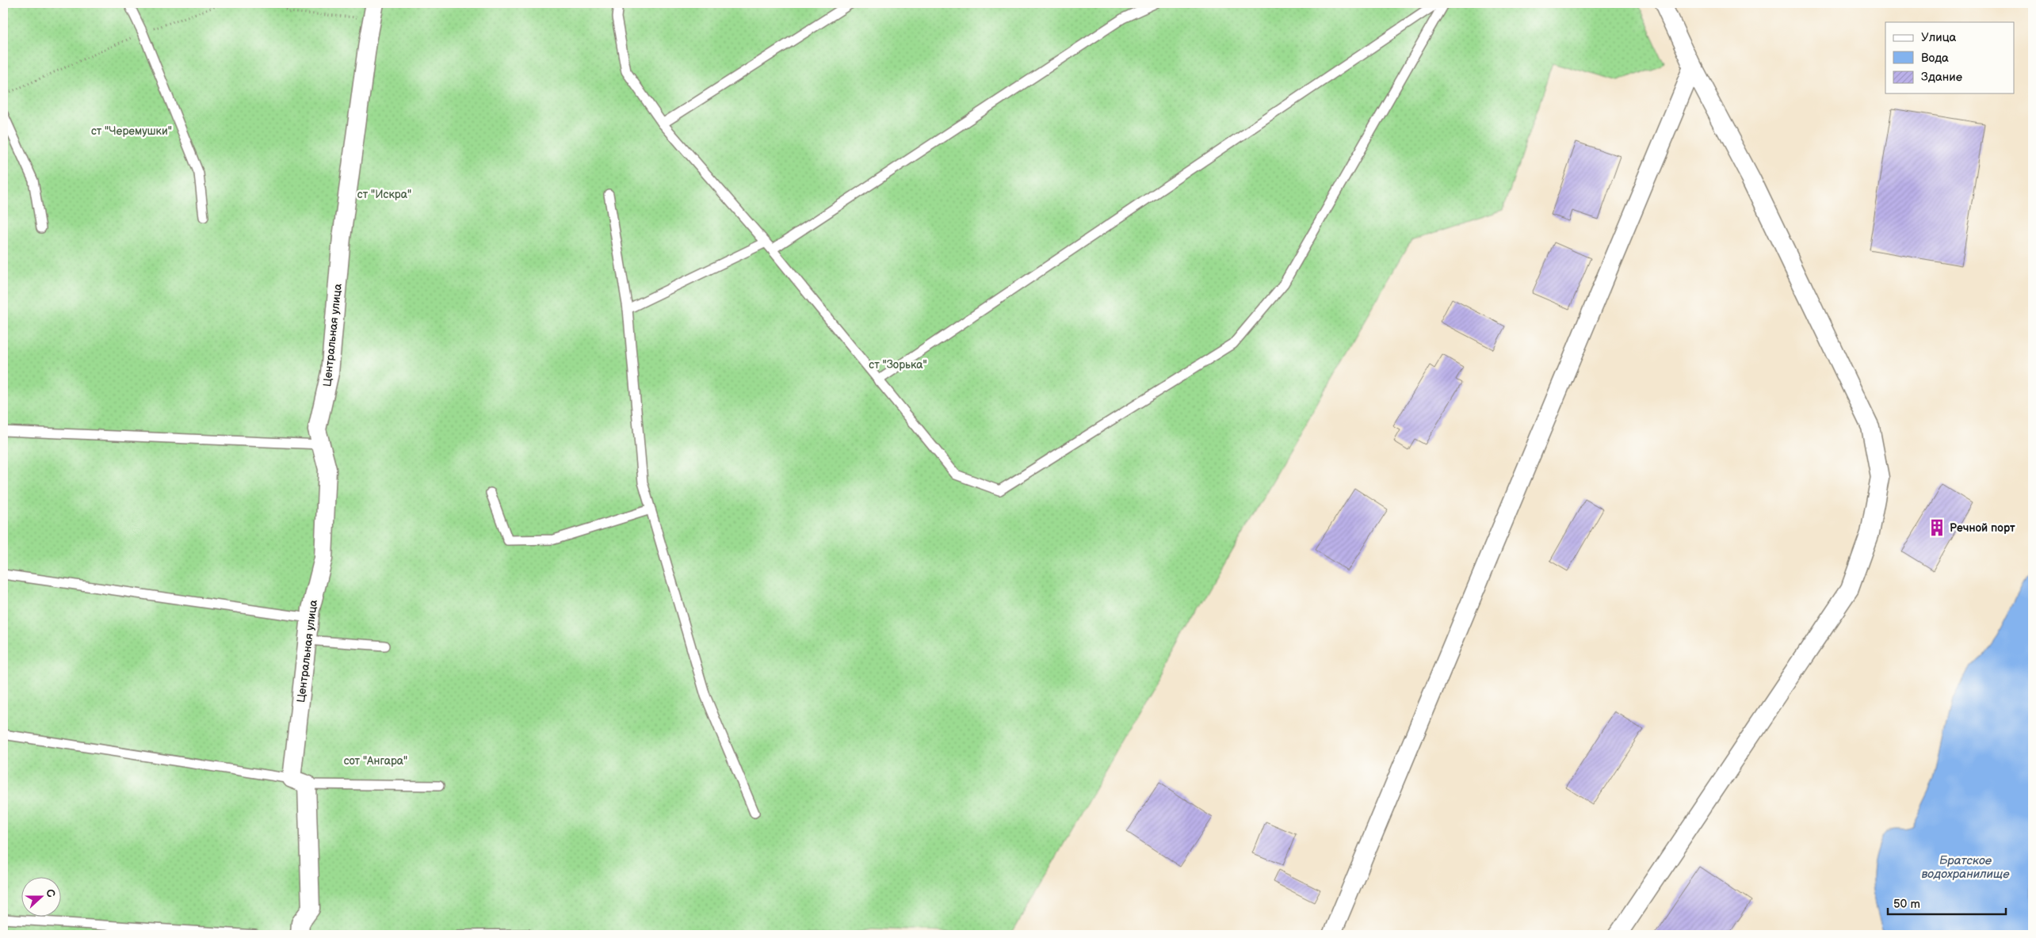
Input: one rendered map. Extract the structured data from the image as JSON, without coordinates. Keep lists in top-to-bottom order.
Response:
{
  "streets": {
    "street": ["Центральная улица"]
  },
  "water": ["Братское водохранилище"],
  "parks": [
    "ст \"Черемушки\"",
    "ст \"Искра\"",
    "ст \"Зорька\"",
    "сот \"Ангара\""
  ],
  "places": {
    "building": ["Речной порт"]
  },
  "legend": ["Улица", "Вода", "Здание"],
  "scale_bar": "50 m",
  "north": "right"
}
